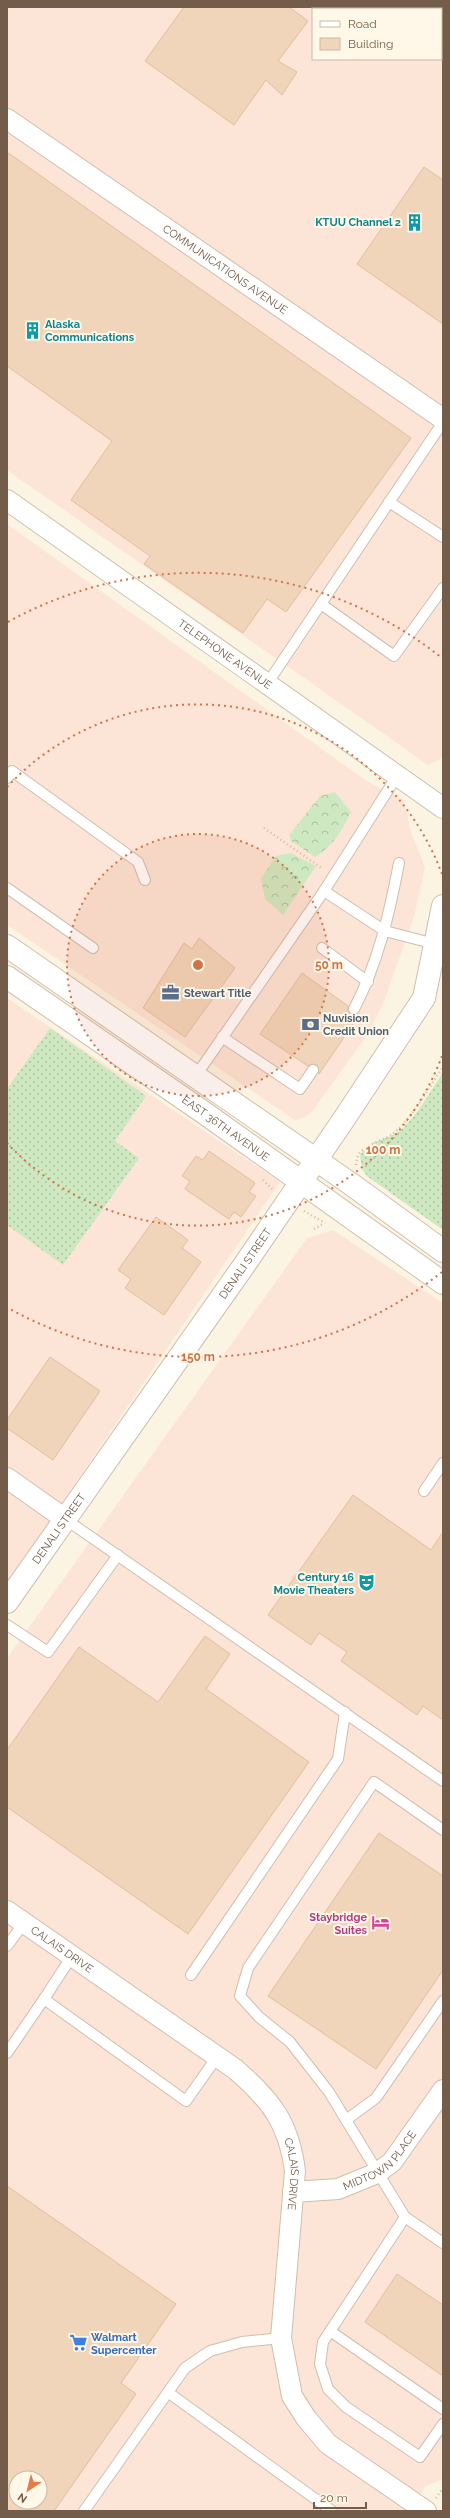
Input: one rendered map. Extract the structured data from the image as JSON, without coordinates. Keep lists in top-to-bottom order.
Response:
{
  "streets": {
    "main road": ["EAST 36TH AVENUE", "DENALI STREET"],
    "street": [
      "COMMUNICATIONS AVENUE",
      "TELEPHONE AVENUE",
      "CALAIS DRIVE",
      "MIDTOWN PLACE"
    ]
  },
  "crossings": [
    ["EAST 36TH AVENUE", "DENALI STREET"],
    ["CALAIS DRIVE", "MIDTOWN PLACE"]
  ],
  "places": {
    "building": ["KTUU Channel 2", "Alaska Communications"],
    "office": ["Stewart Title"],
    "bank": ["Nuvision Credit Union"],
    "theatre": ["Century 16 Movie Theaters"],
    "hotel": ["Staybridge Suites"],
    "supermarket": ["Walmart Supercenter"]
  },
  "legend": ["Road", "Building"],
  "scale_bar": "20 m",
  "north": "bottom left",
  "rings": ["50 m", "100 m", "150 m"]
}
